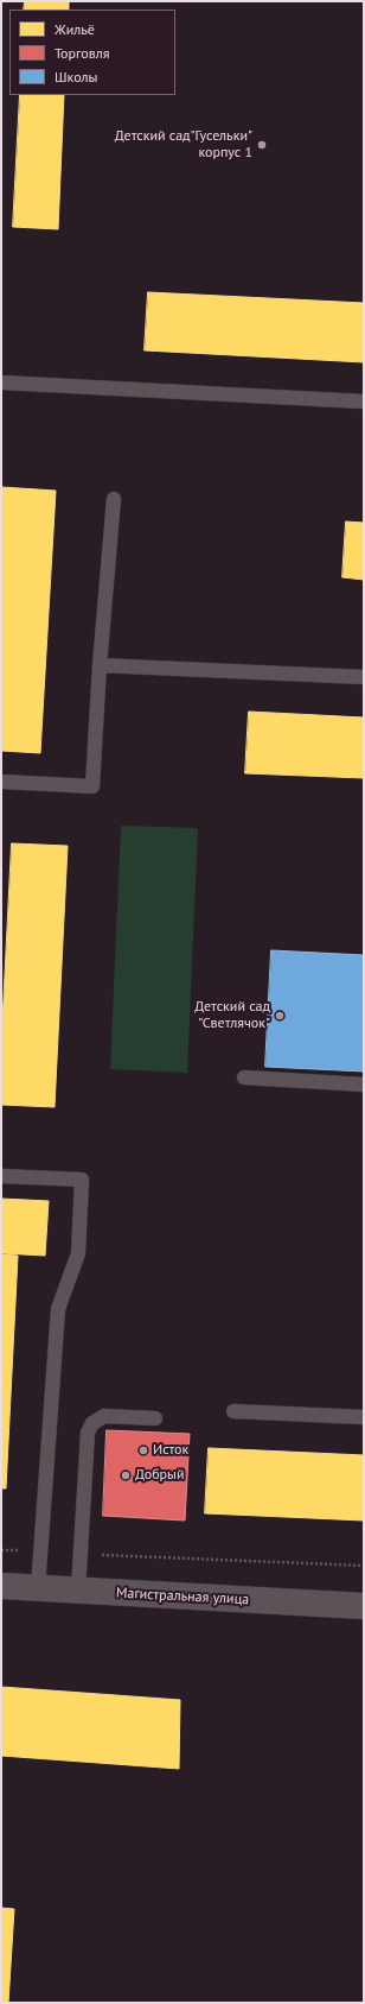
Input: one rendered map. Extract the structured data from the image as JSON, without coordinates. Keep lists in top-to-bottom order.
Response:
{
  "streets": {
    "street": ["Магистральная улица"]
  },
  "places": [
    "Детский сад\"Гусельки\" корпус 1",
    "Детский сад \"Светлячок\"",
    "Исток",
    "Добрый"
  ],
  "legend": ["Жильё", "Торговля", "Школы"]
}
